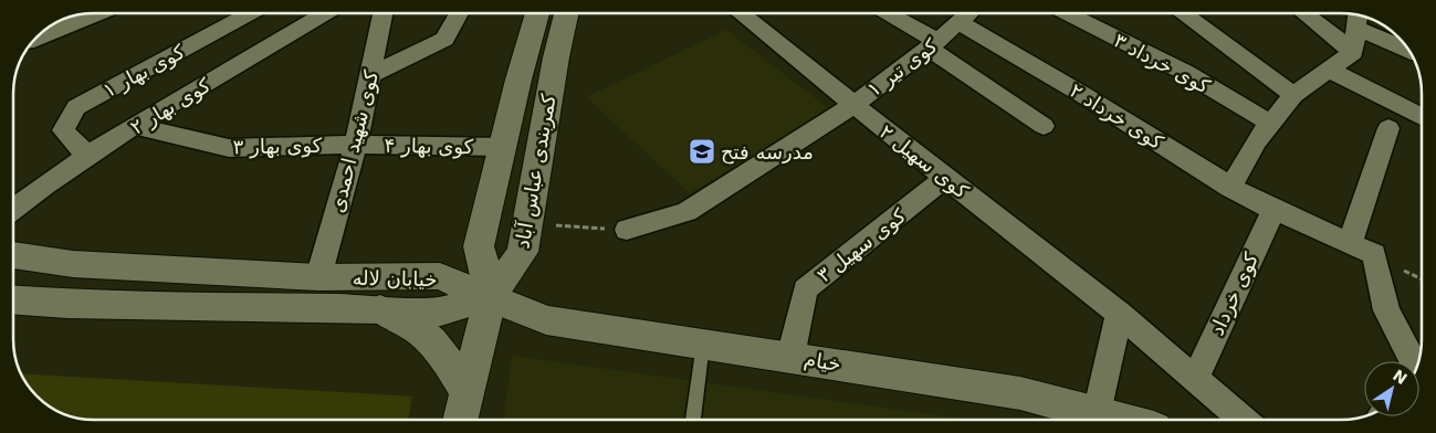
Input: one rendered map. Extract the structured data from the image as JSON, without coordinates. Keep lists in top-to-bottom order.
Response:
{
  "streets": {
    "street": [
      "کوی خرداد ۳",
      "کوی تیر ۱",
      "کوی بهار ۱",
      "کوی بهار ۲",
      "کوی خرداد ۲",
      "کوی شهید احمدی",
      "کوی بهار ۳",
      "کوی بهار ۴",
      "کوی سهیل ۲",
      "کمربندی عباس آباد",
      "کوی سهیل ۳",
      "خیابان لاله",
      "کوی خرداد",
      "خیام"
    ]
  },
  "crossings": [
    ["کوی تیر ۱", "کوی خرداد ۲"],
    ["کوی تیر ۱", "کوی سهیل ۲"],
    ["کوی بهار ۱", "کوی بهار ۲"],
    ["کوی بهار ۲", "کوی بهار ۳"],
    ["کوی خرداد ۲", "کوی خرداد"],
    ["کوی شهید احمدی", "کوی بهار ۳"],
    ["کوی شهید احمدی", "کوی بهار ۴"],
    ["کوی شهید احمدی", "خیابان لاله"],
    ["کوی بهار ۳", "کوی بهار ۴"],
    ["کوی بهار ۴", "کمربندی عباس آباد"],
    ["کوی سهیل ۲", "کوی سهیل ۳"],
    ["کوی سهیل ۲", "کوی خرداد"],
    ["کمربندی عباس آباد", "خیابان لاله"],
    ["کمربندی عباس آباد", "خیام"],
    ["کوی سهیل ۳", "خیام"],
    ["خیابان لاله", "خیام"]
  ],
  "places": {
    "school or university": ["مدرسه فتح"]
  },
  "north": "top right"
}
